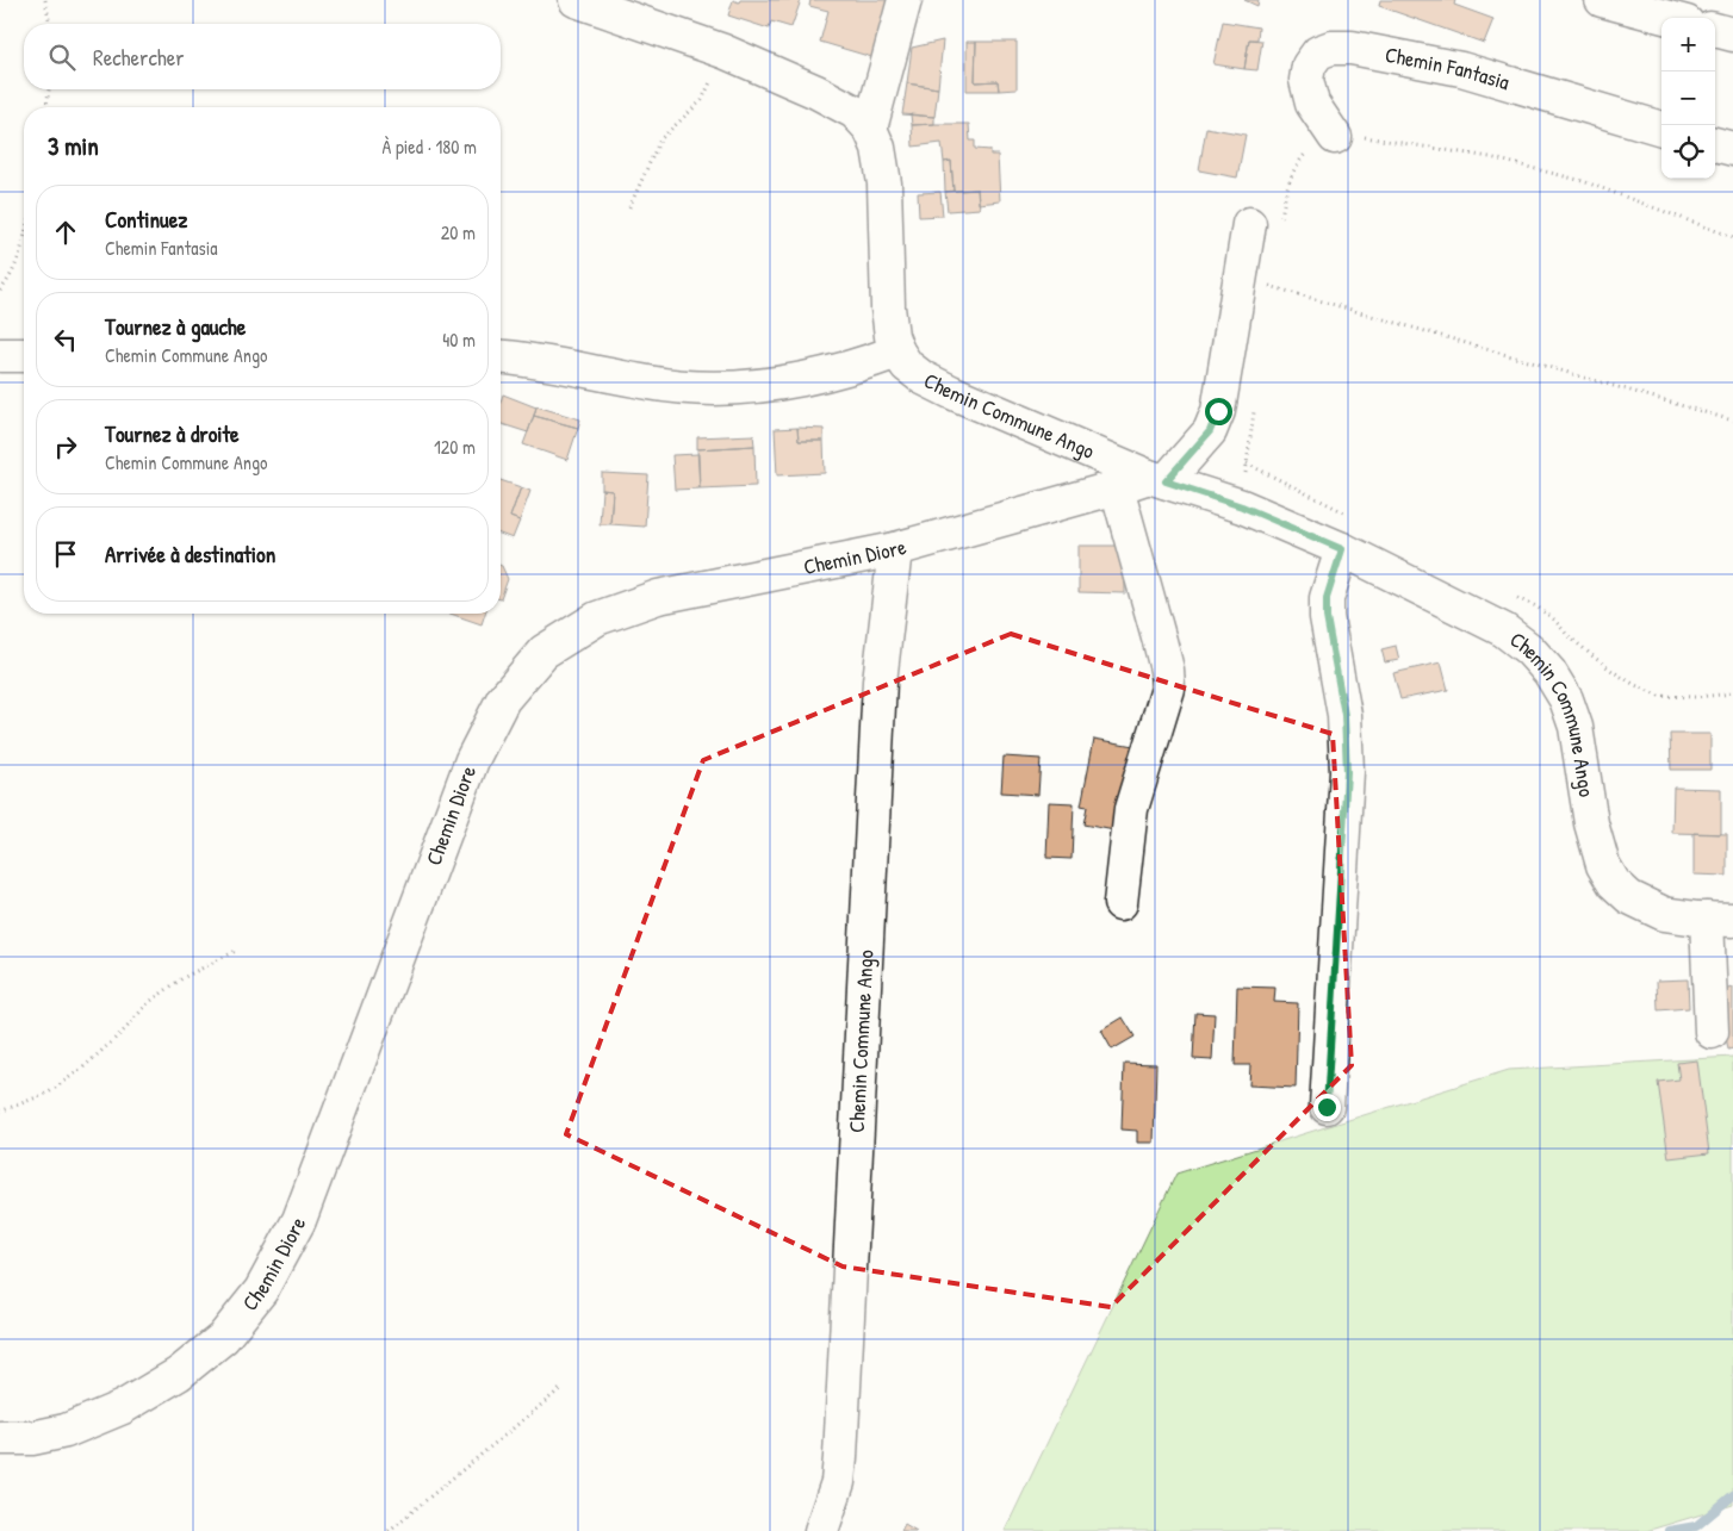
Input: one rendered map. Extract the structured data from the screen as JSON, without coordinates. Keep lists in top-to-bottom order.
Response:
{
  "streets": {
    "street": ["Chemin Fantasia", "Chemin Commune Ango", "Chemin Diore"]
  },
  "crossings": [
    ["Chemin Commune Ango", "Chemin Diore"]
  ],
  "page": {
    "map_buttons": ["+", "−"],
    "search": "Rechercher",
    "heading": ["3 min", "À pied · 180 m"],
    "list": [
      ["Continuez", "Chemin Fantasia", "20 m"],
      ["Tournez à gauche", "Chemin Commune Ango", "40 m"],
      ["Tournez à droite", "Chemin Commune Ango", "120 m"],
      "Arrivée à destination"
    ]
  }
}
